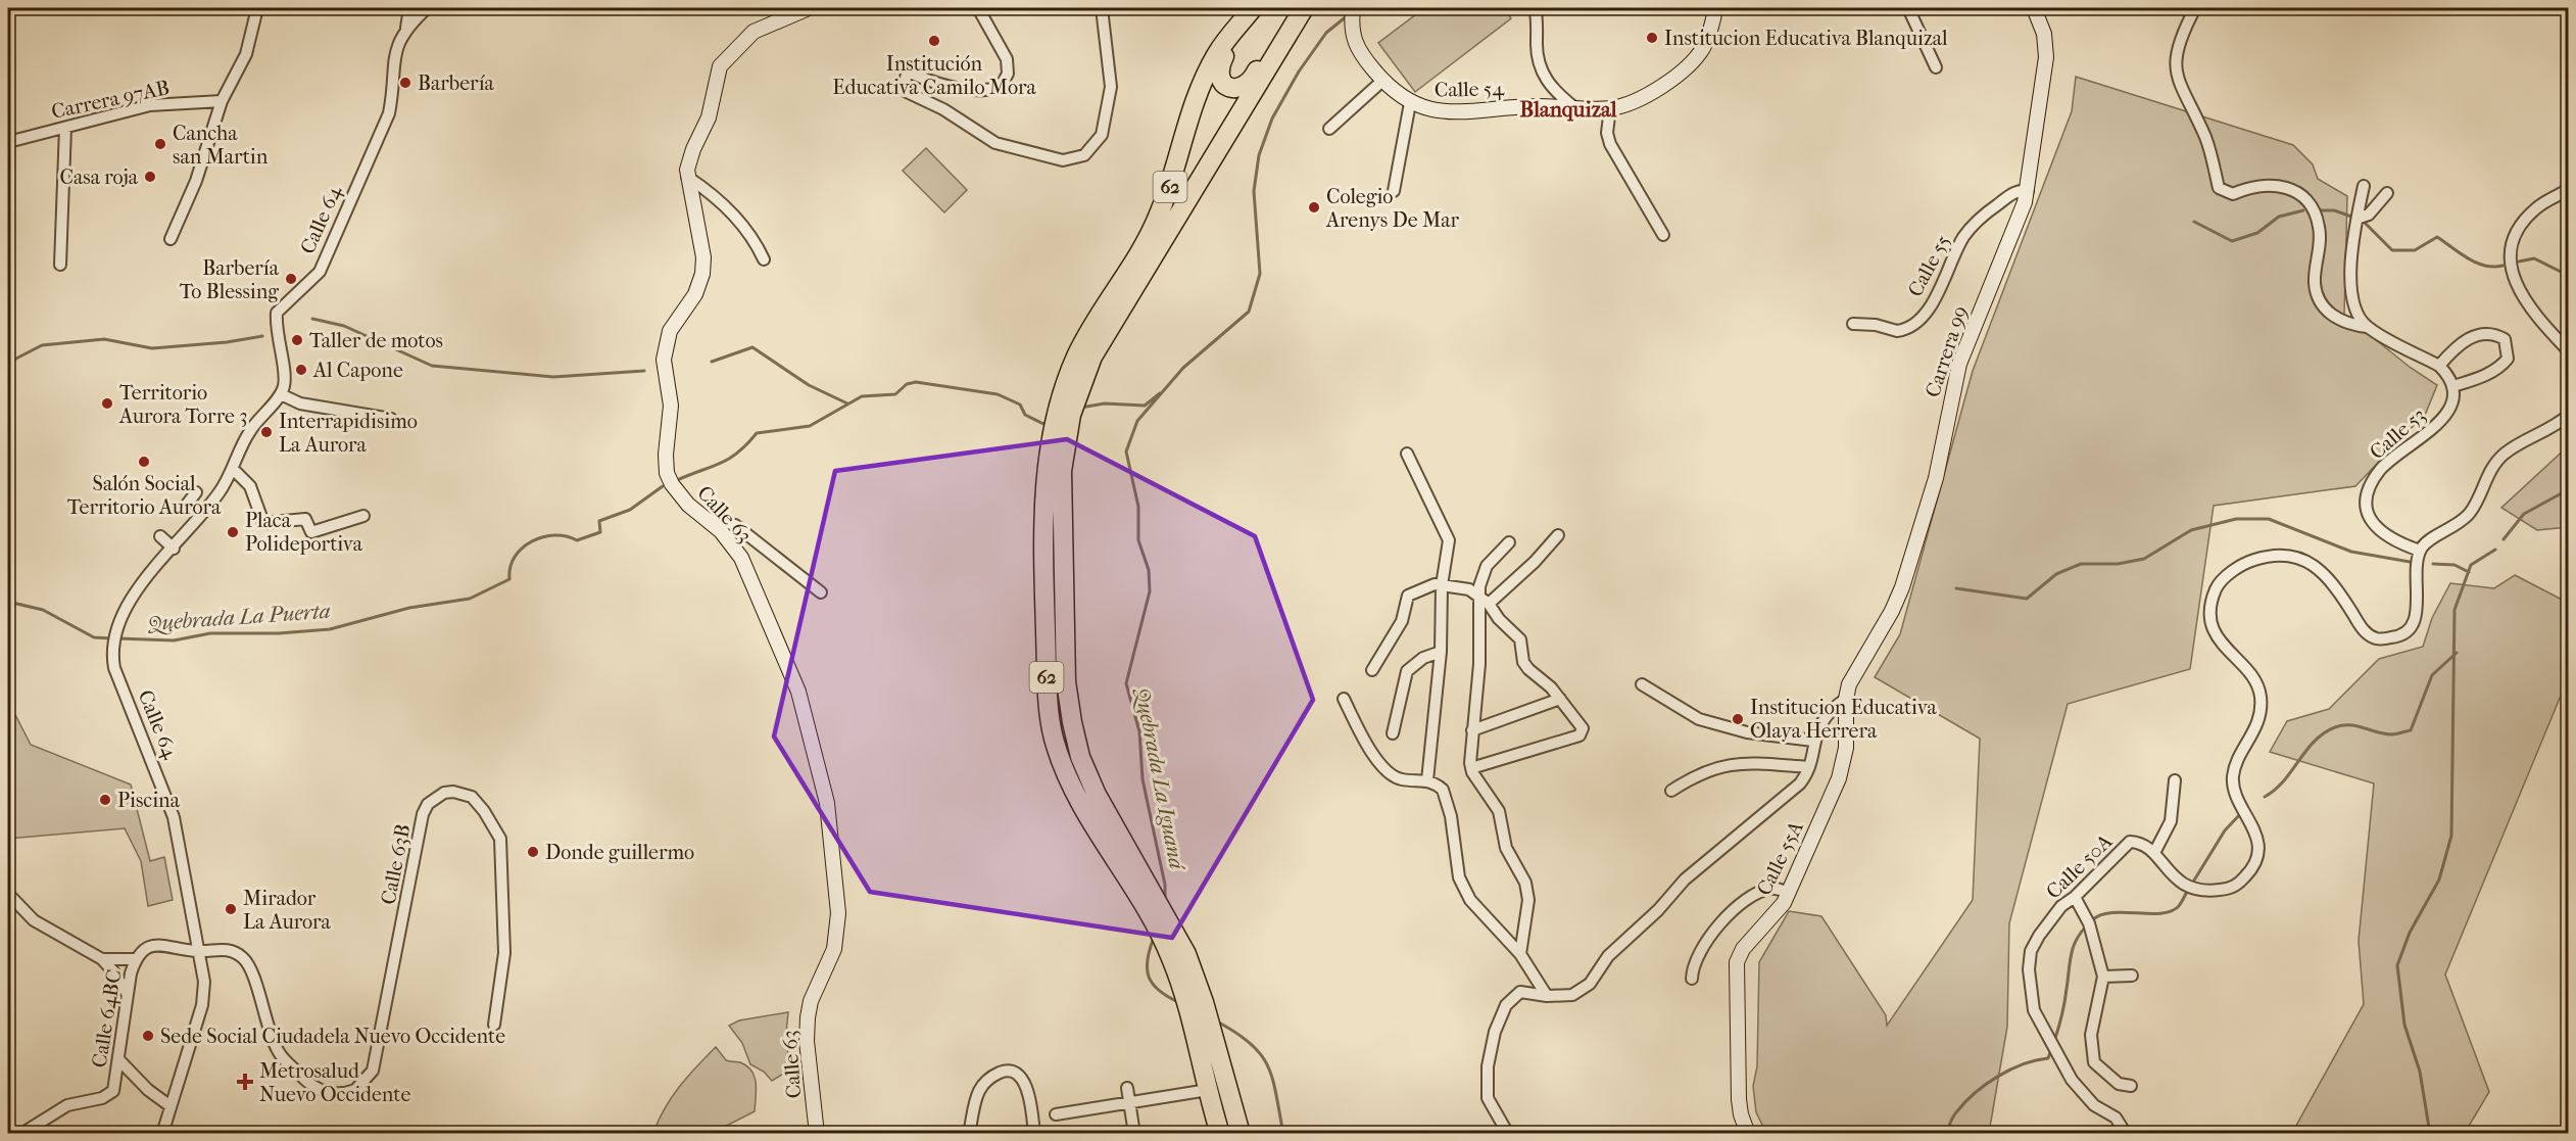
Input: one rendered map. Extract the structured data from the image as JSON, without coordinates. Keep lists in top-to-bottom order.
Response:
{
  "streets": {
    "highway": ["62"],
    "street": [
      "Calle 54",
      "Carrera 97AB",
      "Calle 64",
      "Calle 55",
      "Carrera 99",
      "Calle 53",
      "Calle 63",
      "Calle 55A",
      "Calle 63B",
      "Calle 50A",
      "Calle 64BC"
    ]
  },
  "crossings": [
    ["Calle 64", "Calle 63B"],
    ["Calle 55", "Carrera 99"],
    ["Carrera 99", "Calle 55A"]
  ],
  "districts": ["Blanquizal"],
  "water": ["Quebrada La Puerta", "Quebrada La Iguaná"],
  "places": {
    "other": [
      "Institucion Educativa Blanquizal",
      "Institución Educativa Camilo Mora",
      "Barbería",
      "Cancha san Martin",
      "Casa roja",
      "Colegio Arenys De Mar",
      "Barbería To Blessing",
      "Taller de motos",
      "Al Capone",
      "Territorio Aurora Torre 3",
      "Interrapidisimo La Aurora",
      "Salón Social Territorio Aurora",
      "Placa Polideportiva",
      "Institucion Educativa Olaya Herrera",
      "Piscina",
      "Donde guillermo",
      "Mirador La Aurora",
      "Sede Social Ciudadela Nuevo Occidente"
    ],
    "health": ["Metrosalud Nuevo Occidente"]
  }
}
